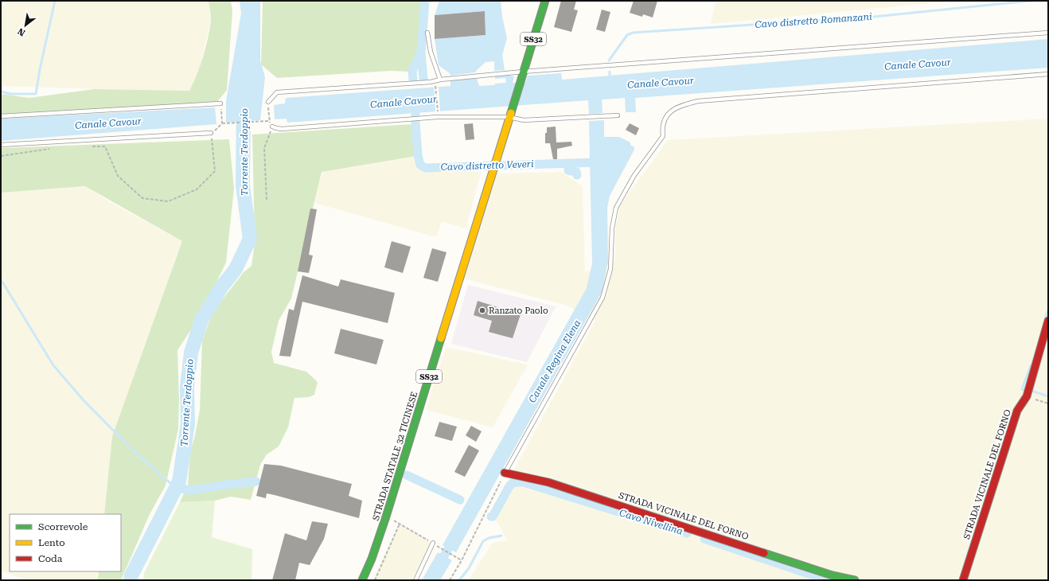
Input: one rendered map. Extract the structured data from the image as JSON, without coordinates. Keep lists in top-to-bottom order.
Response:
{
  "streets": {
    "street": ["SS32", "STRADA STATALE 32 TICINESE", "STRADA VICINALE DEL FORNO"]
  },
  "crossings": [
    ["SS32", "STRADA STATALE 32 TICINESE"]
  ],
  "water": [
    "Cavo distretto Romanzani",
    "Canale Cavour",
    "Torrente Terdoppio",
    "Cavo distretto Veveri",
    "Canale Regina Elena",
    "Cavo Nivellina"
  ],
  "places": ["Ranzato Paolo"],
  "legend": ["Scorrevole", "Lento", "Coda"],
  "north": "bottom left"
}
